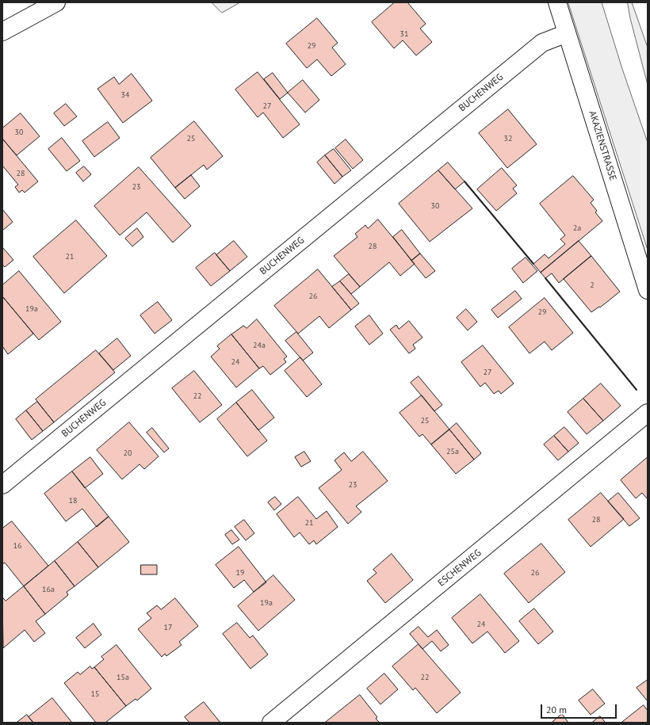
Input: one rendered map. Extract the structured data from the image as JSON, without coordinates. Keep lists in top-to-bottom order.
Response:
{
  "streets": {
    "street": ["BUCHENWEG", "AKAZIENSTRASSE", "ESCHENWEG"]
  },
  "crossings": [
    ["BUCHENWEG", "AKAZIENSTRASSE"]
  ],
  "house_numbers": [
    "31",
    "29",
    "34",
    "27",
    "30",
    "25",
    "32",
    "28",
    "23",
    "30",
    "2a",
    "28",
    "21",
    "2",
    "26",
    "19a",
    "29",
    "24a",
    "24",
    "27",
    "22",
    "25",
    "25a",
    "20",
    "23",
    "18",
    "28",
    "21",
    "16",
    "19",
    "26",
    "16a",
    "19a",
    "24",
    "17",
    "15a",
    "22",
    "15"
  ],
  "scale_bar": "20 m"
}
